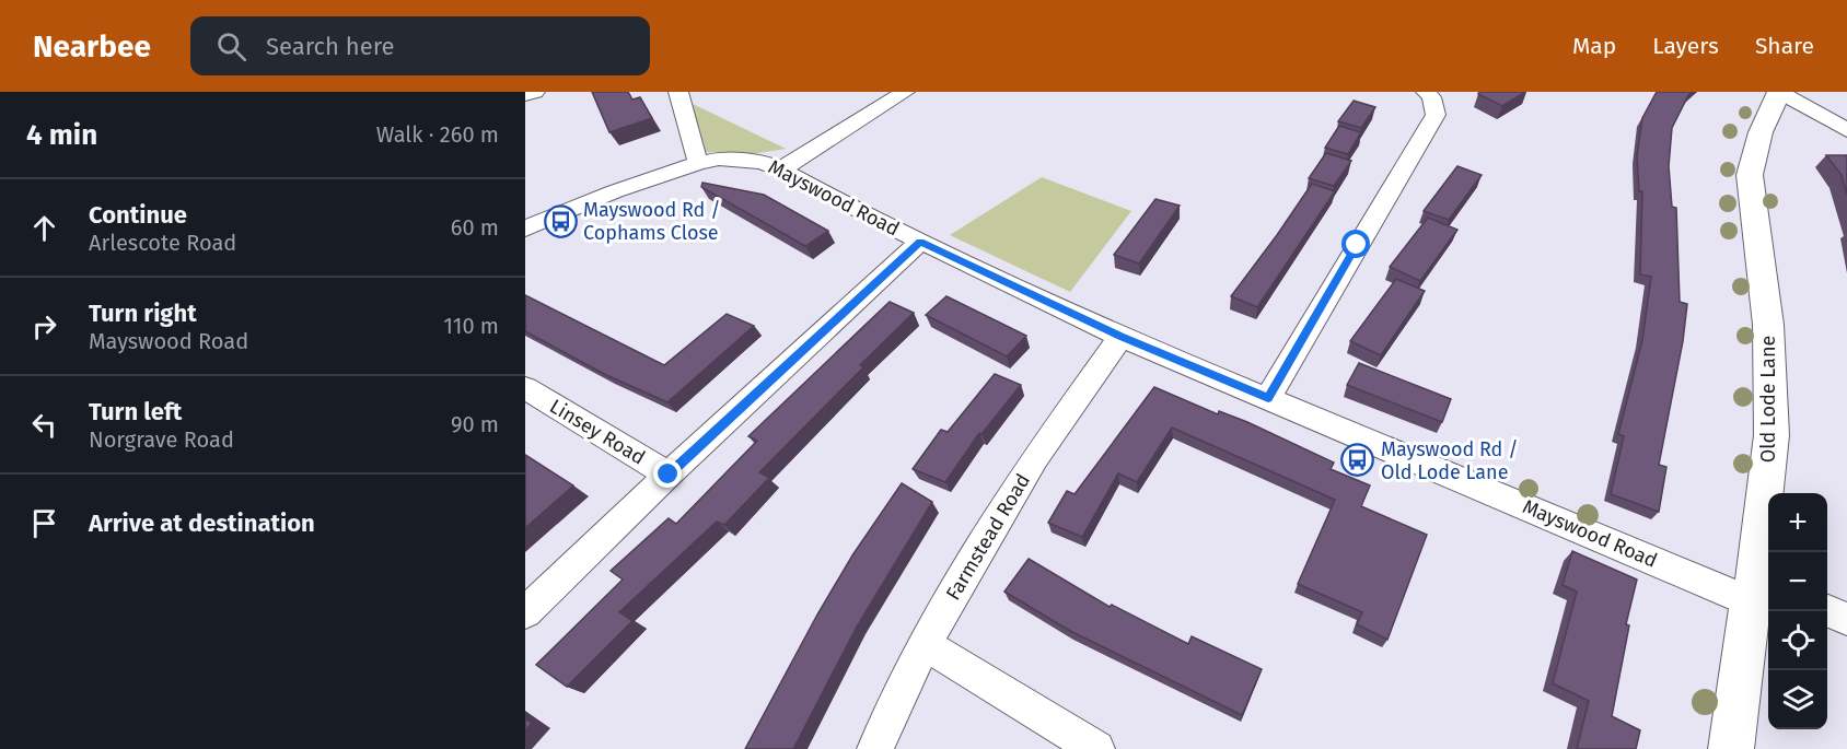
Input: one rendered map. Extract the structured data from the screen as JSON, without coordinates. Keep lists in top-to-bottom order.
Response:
{
  "streets": {
    "street": [
      "Mayswood Road",
      "Old Lode Lane",
      "Linsey Road",
      "Farmstead Road"
    ]
  },
  "crossings": [
    ["Mayswood Road", "Old Lode Lane"],
    ["Mayswood Road", "Farmstead Road"]
  ],
  "places": {
    "bus stop": ["Mayswood Rd / Cophams Close", "Mayswood Rd / Old Lode Lane"]
  },
  "page": {
    "header": "Nearbee",
    "search": "Search here",
    "nav": ["Map", "Layers", "Share"],
    "heading": ["4 min", "Walk · 260 m"],
    "list": [
      ["Continue", "Arlescote Road", "60 m"],
      ["Turn right", "Mayswood Road", "110 m"],
      ["Turn left", "Norgrave Road", "90 m"],
      "Arrive at destination"
    ],
    "map_buttons": ["+", "−"]
  }
}
